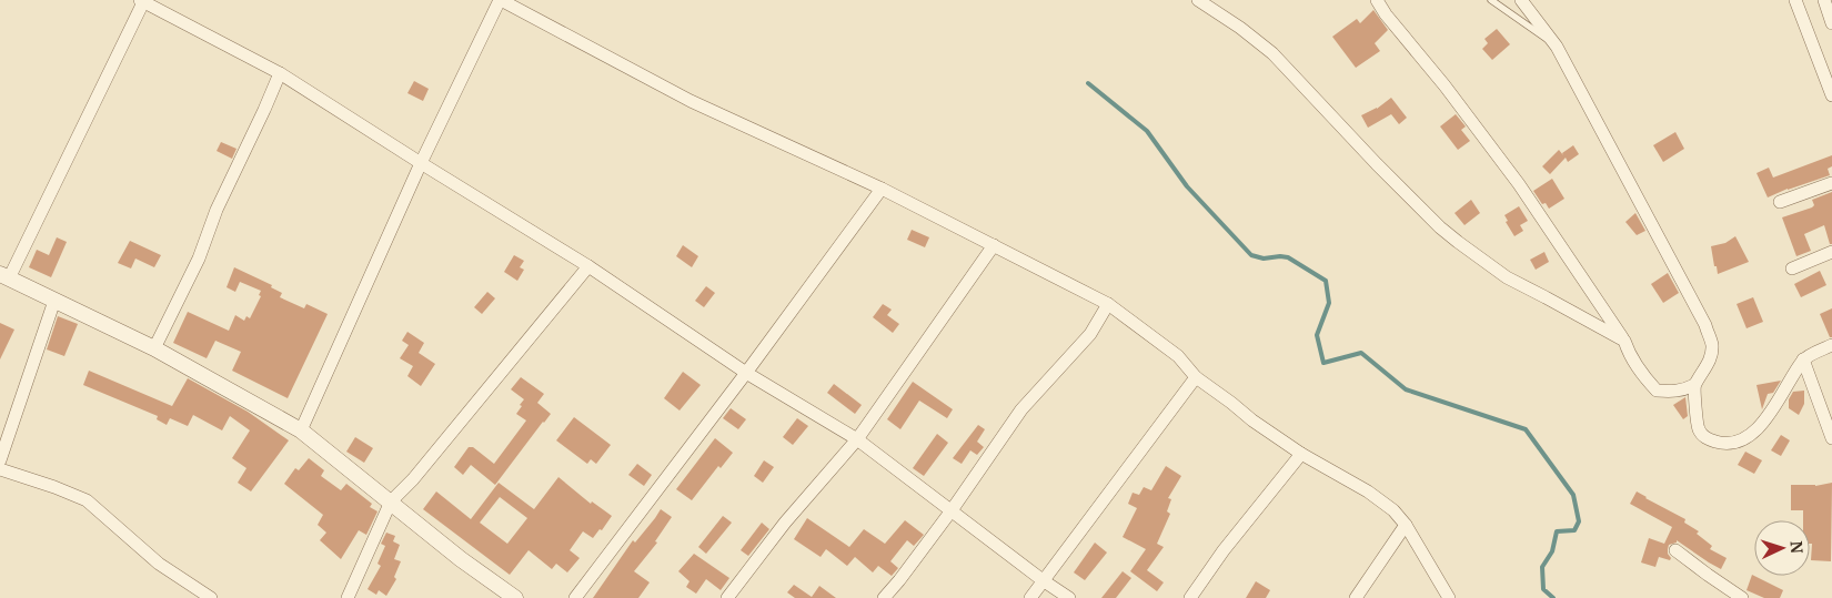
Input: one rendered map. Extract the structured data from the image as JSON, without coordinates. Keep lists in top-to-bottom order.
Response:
{
  "north": "right"
}
